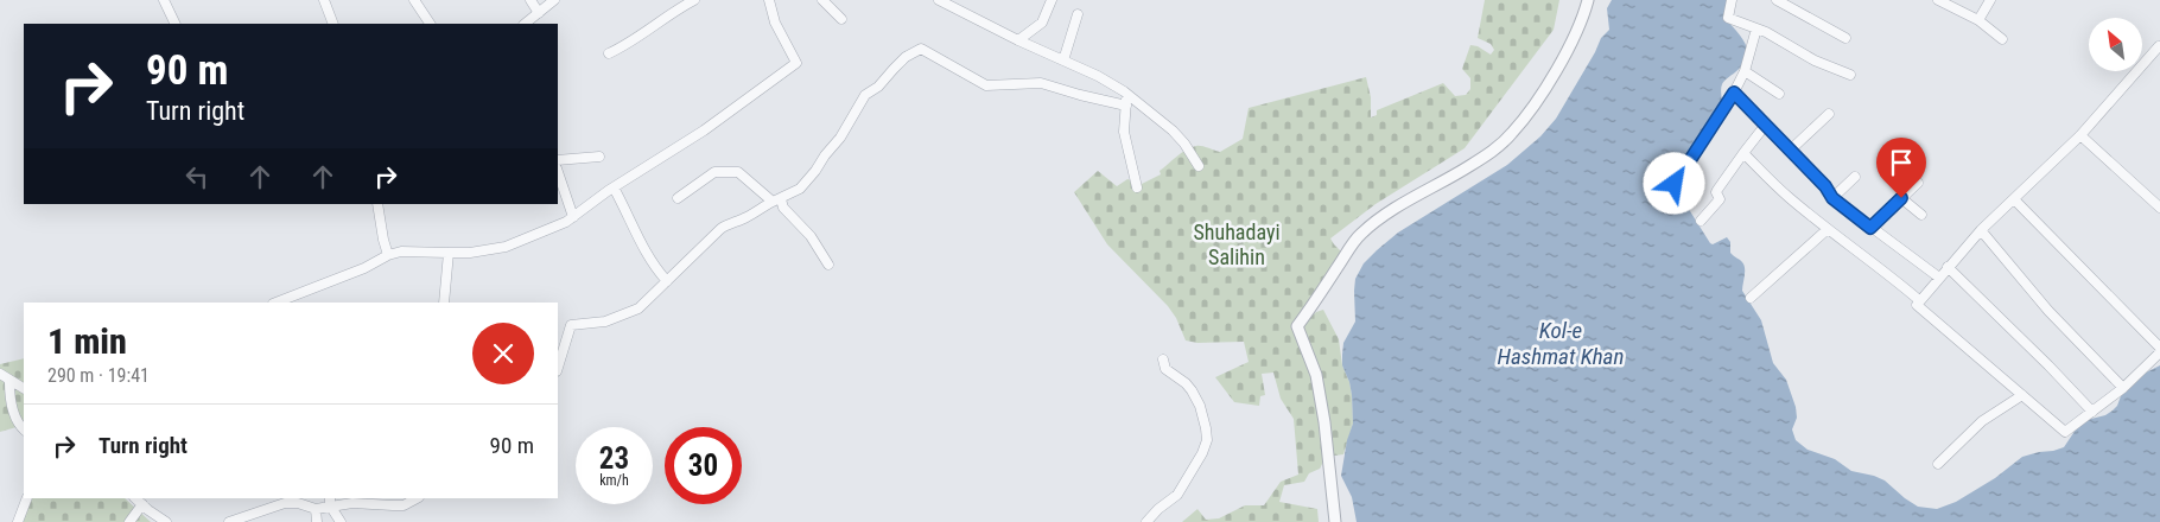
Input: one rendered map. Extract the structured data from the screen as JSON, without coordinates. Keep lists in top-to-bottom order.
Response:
{
  "water": ["Kol-e Hashmat Khan"],
  "parks": ["Shuhadayi Salihin"],
  "north": "top left",
  "page": {
    "turn": ["90 m", "Turn right"],
    "heading": ["1 min", "290 m · 19:41"],
    "list": [
      {
        "name": "Turn right",
        "value": "90 m"
      }
    ],
    "speed": "23 km/h",
    "limit": "30"
  }
}
